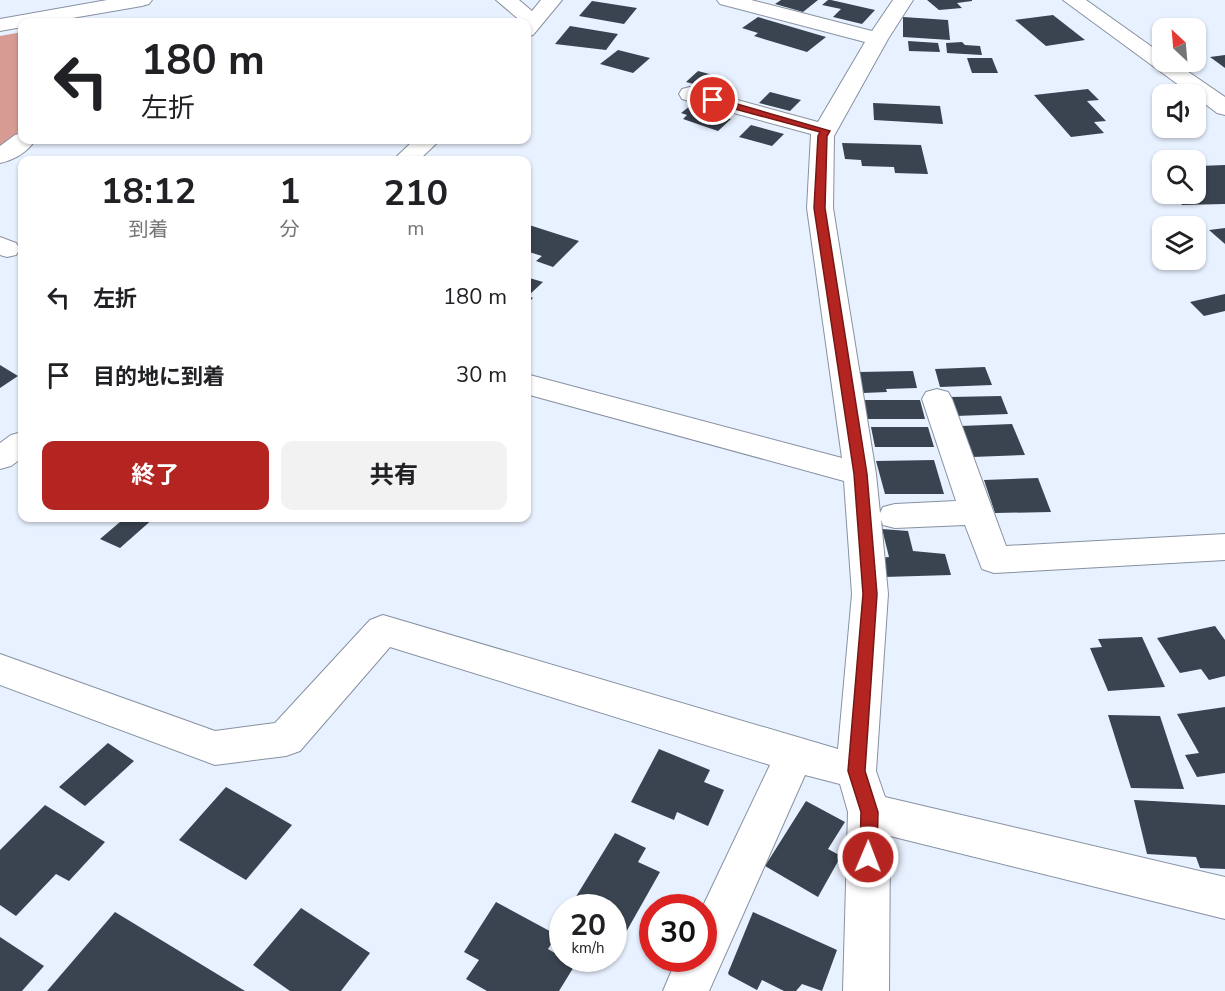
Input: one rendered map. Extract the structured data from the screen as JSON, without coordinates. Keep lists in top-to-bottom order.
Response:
{
  "north": "top left",
  "page": {
    "turn": ["180 m", "左折"],
    "eta": [
      "18:12",
      "到着",
      "1",
      "分",
      "210",
      "m"
    ],
    "list": [
      {
        "name": "左折",
        "value": "180 m"
      },
      {
        "name": "目的地に到着",
        "value": "30 m"
      }
    ],
    "buttons": ["終了", "共有"],
    "speed": "20 km/h",
    "limit": "30"
  }
}
